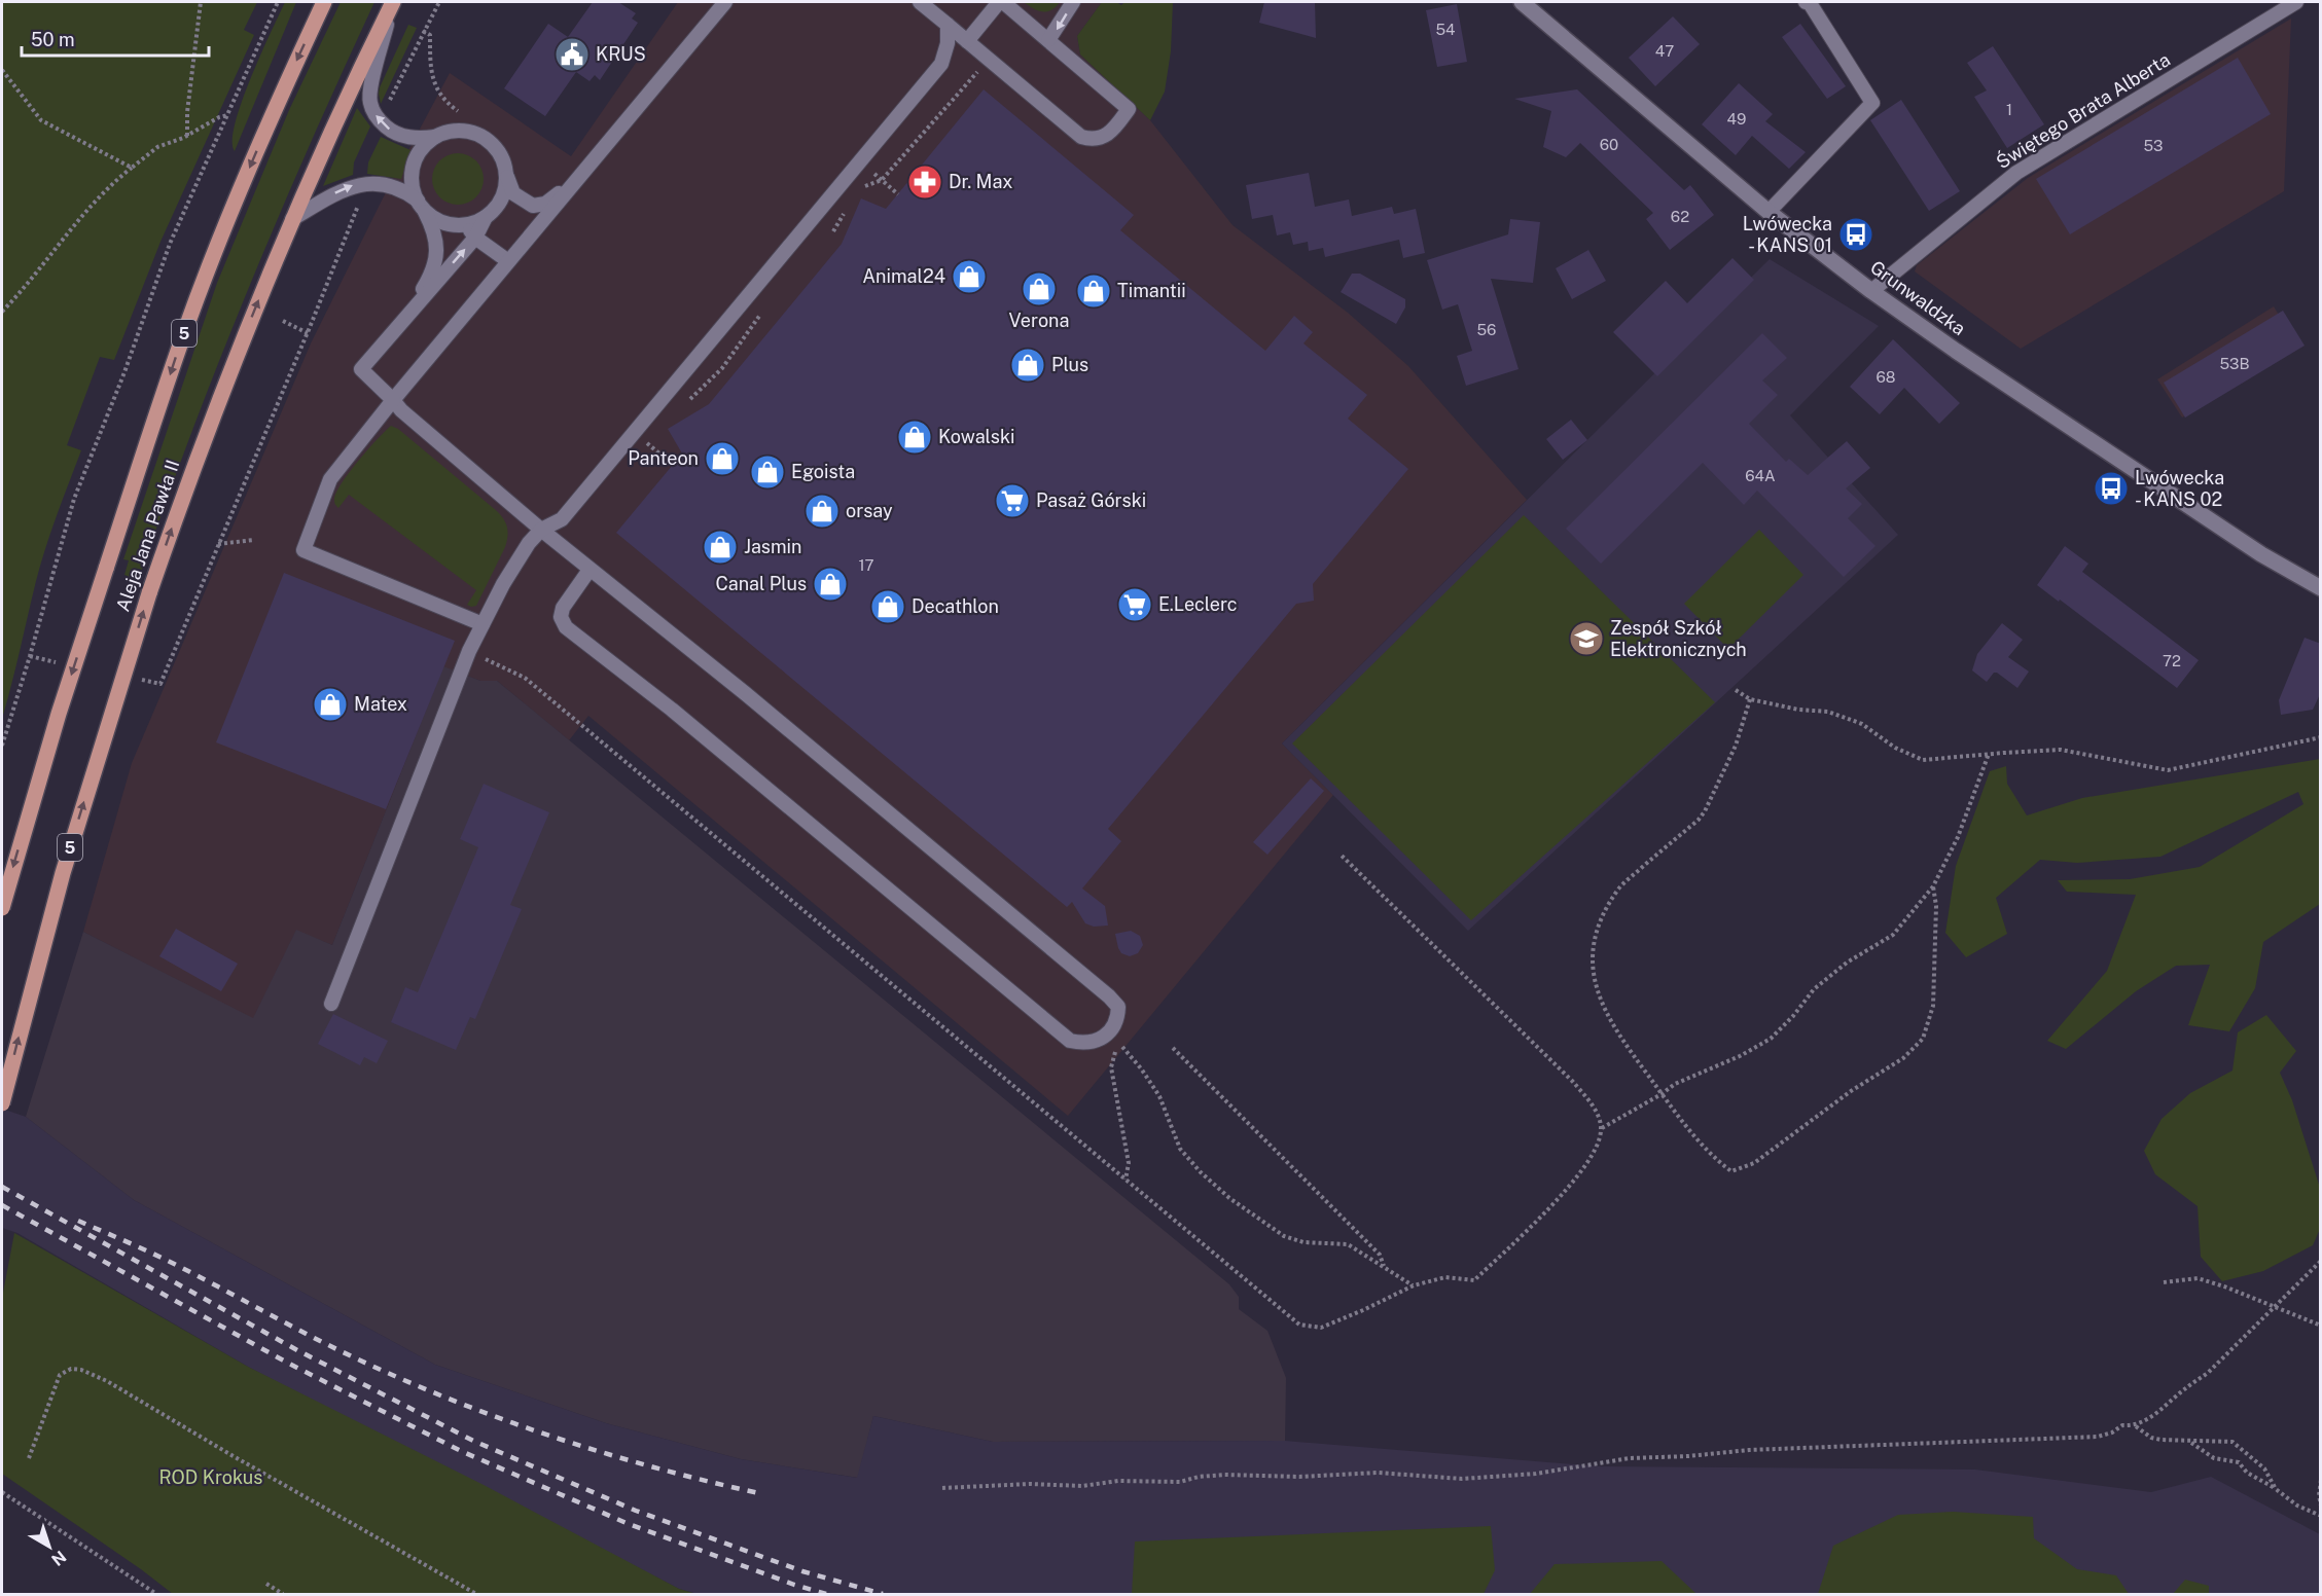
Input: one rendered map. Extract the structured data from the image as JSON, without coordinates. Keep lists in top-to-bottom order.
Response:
{
  "streets": {
    "main road": ["5", "Aleja Jana Pawła II"],
    "street": ["Grunwaldzka"],
    "lane": ["Świętego Brata Alberta"]
  },
  "crossings": [
    ["Świętego Brata Alberta", "Grunwaldzka"]
  ],
  "parks": ["ROD Krokus"],
  "places": {
    "public building": ["KRUS"],
    "pharmacy": ["Dr. Max"],
    "bus stop": ["Lwówecka - KANS 01", "Lwówecka - KANS 02"],
    "shop": [
      "Animal24",
      "Verona",
      "Timantii",
      "Plus",
      "Kowalski",
      "Panteon",
      "Egoista",
      "orsay",
      "Jasmin",
      "Canal Plus",
      "Decathlon",
      "Matex"
    ],
    "supermarket": ["Pasaż Górski", "E.Leclerc"],
    "school or university": ["Zespół Szkół Elektronicznych"]
  },
  "house_numbers": [
    "54",
    "47",
    "1",
    "49",
    "60",
    "53",
    "62",
    "56",
    "53B",
    "68",
    "64A",
    "17",
    "72"
  ],
  "scale_bar": "50 m",
  "north": "bottom right"
}
